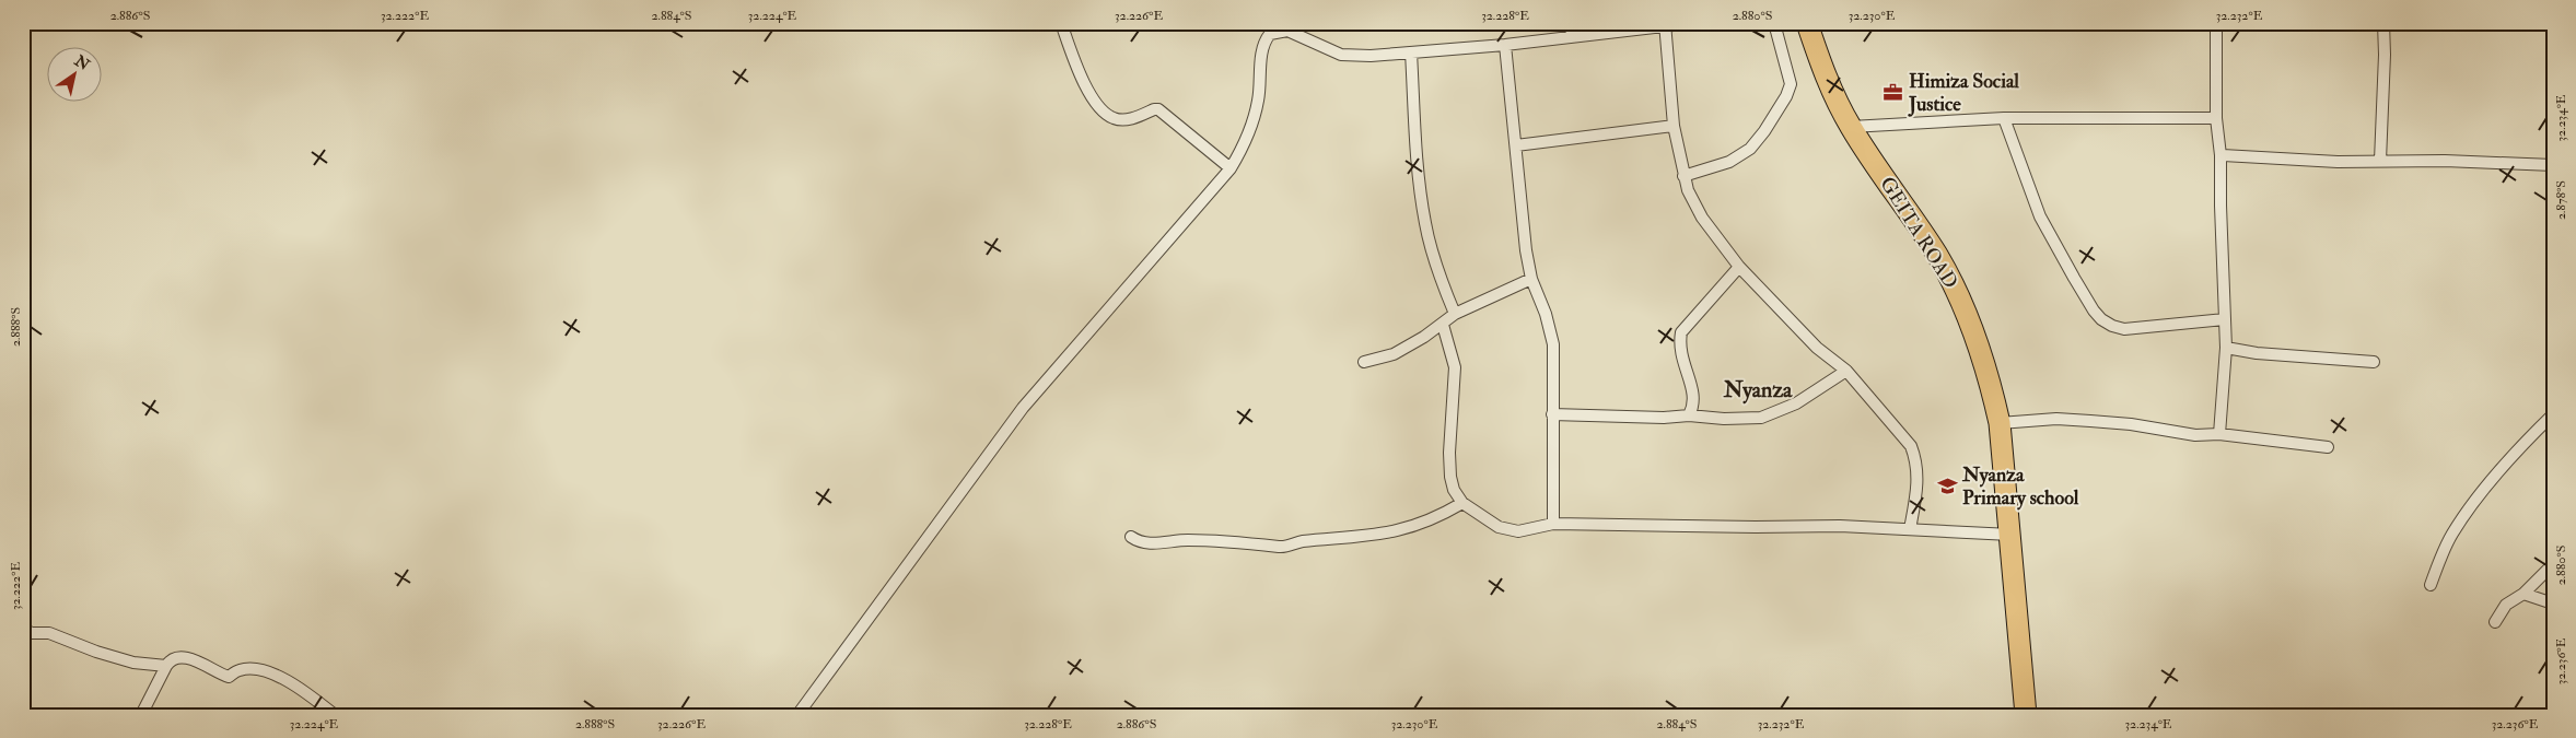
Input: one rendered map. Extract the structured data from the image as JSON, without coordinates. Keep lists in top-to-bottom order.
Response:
{
  "streets": {
    "highway": ["GEITA ROAD"]
  },
  "districts": ["Nyanza"],
  "places": {
    "office": ["Himiza Social Justice"],
    "school or university": ["Nyanza Primary school"]
  },
  "north": "top right",
  "coordinates": [
    "2.886°S",
    "32.222°E",
    "2.884°S",
    "32.224°E",
    "32.226°E",
    "32.228°E",
    "2.880°S",
    "32.230°E",
    "32.232°E",
    "32.234°E",
    "2.878°S",
    "2.888°S",
    "32.236°E"
  ]
}
